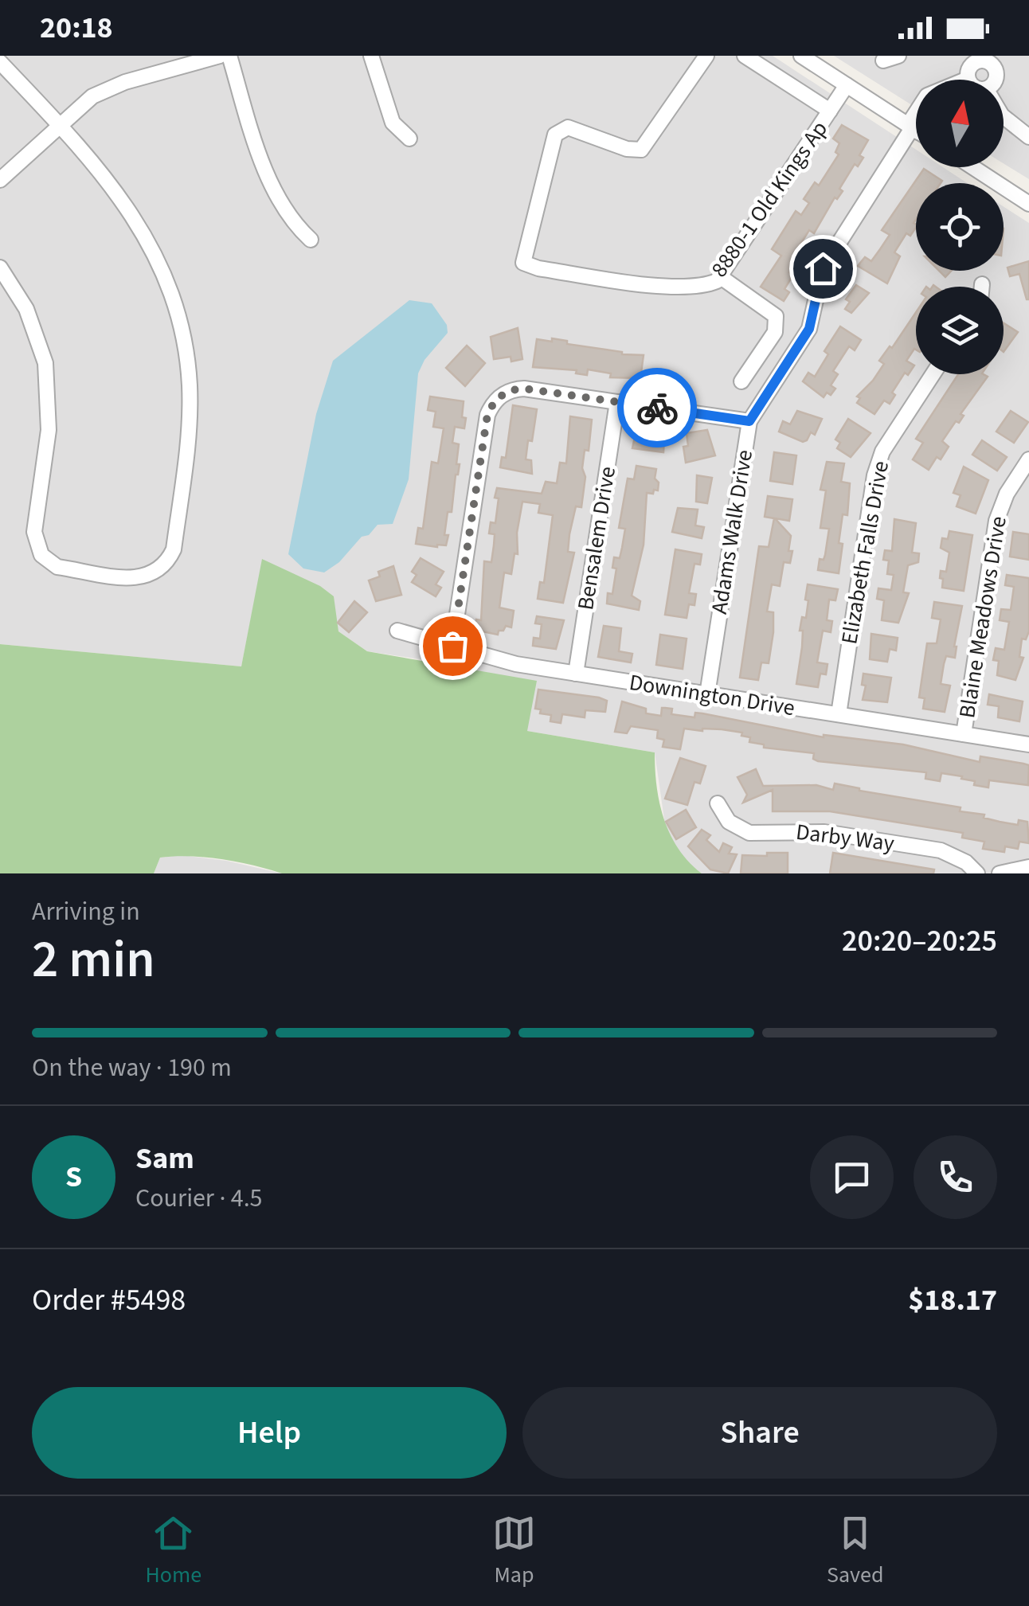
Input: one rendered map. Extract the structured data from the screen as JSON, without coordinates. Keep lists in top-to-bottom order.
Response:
{
  "streets": {
    "street": [
      "8880-1 Old Kings Ap",
      "Adams Walk Drive",
      "Bensalem Drive",
      "Elizabeth Falls Drive",
      "Blaine Meadows Drive",
      "Downington Drive",
      "Darby Way"
    ]
  },
  "crossings": [
    ["Adams Walk Drive", "Downington Drive"],
    ["Bensalem Drive", "Downington Drive"],
    ["Elizabeth Falls Drive", "Downington Drive"],
    ["Blaine Meadows Drive", "Downington Drive"]
  ],
  "north": "top",
  "page": {
    "status": "20:18",
    "heading": ["2 min", "Arriving in", "20:20–20:25"],
    "panel": [
      "Sam",
      "Courier · 4.5",
      "Order #5498",
      "$18.17"
    ],
    "bar": "On the way · 190 m",
    "round": "S",
    "buttons": ["Help", "Share"],
    "tabs": ["Home", "Map", "Saved"]
  }
}
